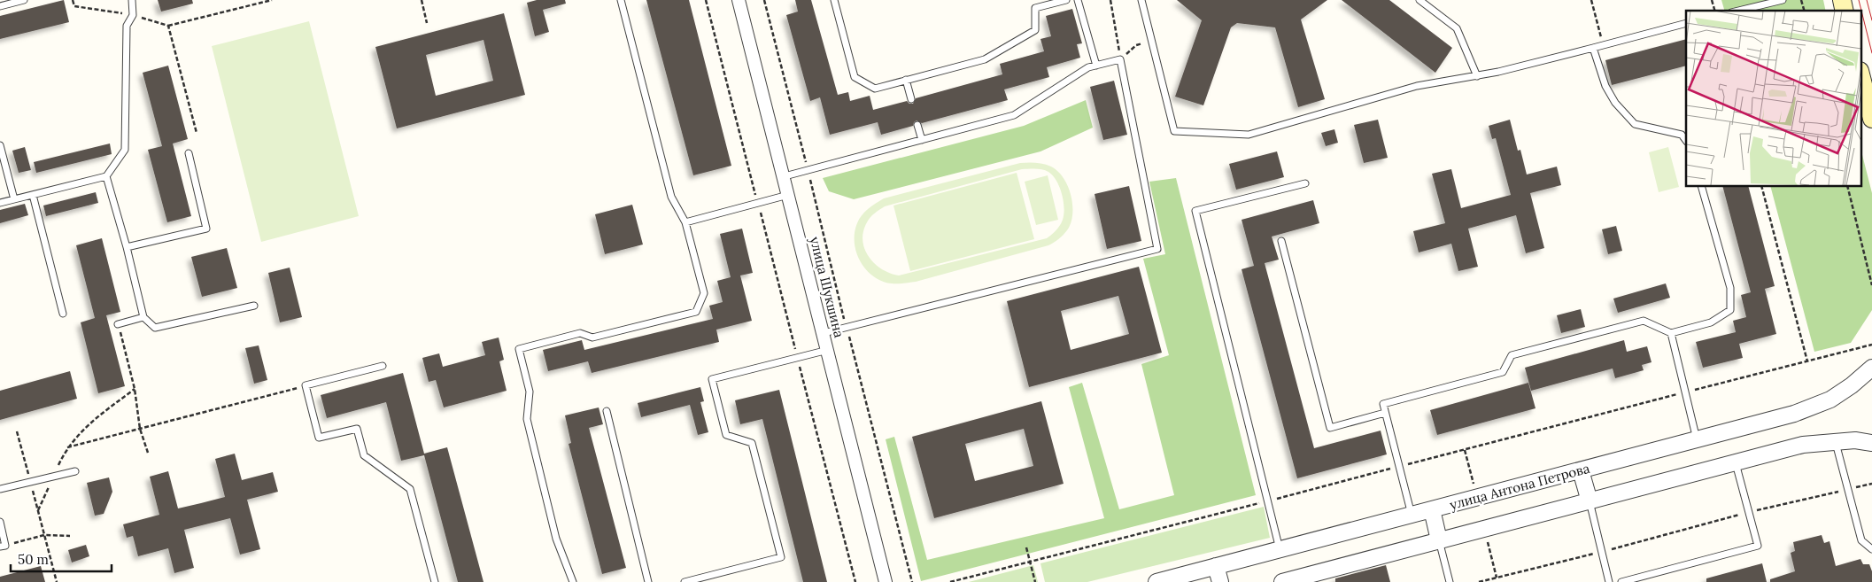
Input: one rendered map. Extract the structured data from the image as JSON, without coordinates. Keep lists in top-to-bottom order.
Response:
{
  "streets": {
    "street": ["улица Шукшина", "улица Антона Петрова"]
  },
  "scale_bar": "50 m"
}
